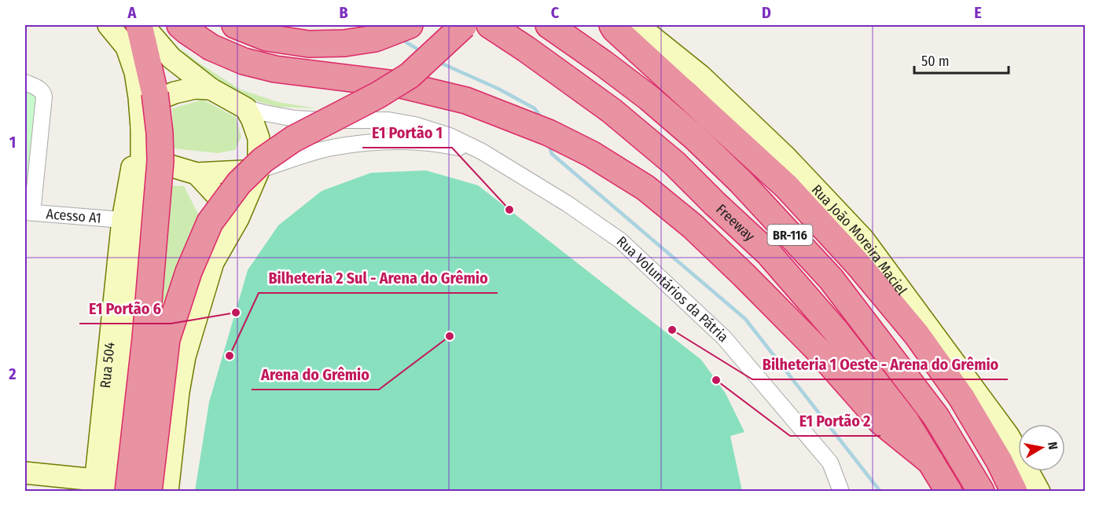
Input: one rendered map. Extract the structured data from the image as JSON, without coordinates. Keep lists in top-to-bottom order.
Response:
{
  "streets": {
    "highway": ["Freeway", "BR-116"],
    "main road": ["Rua João Moreira Maciel", "Rua Voluntários da Pátria", "Rua 504"],
    "street": ["Acesso A1"]
  },
  "crossings": [
    ["Acesso A1", "Rua 504"],
    ["Rua Voluntários da Pátria", "Rua 504"]
  ],
  "places": [
    "E1 Portão 1",
    "E1 Portão 6",
    "Bilheteria 1 Oeste - Arena do Grêmio",
    "Arena do Grêmio",
    "Bilheteria 2 Sul - Arena do Grêmio",
    "E1 Portão 2"
  ],
  "scale_bar": "50 m",
  "north": "right",
  "grid": {
    "columns": [
      "A",
      "B",
      "C",
      "D",
      "E"
    ],
    "rows": ["1", "2"]
  }
}
